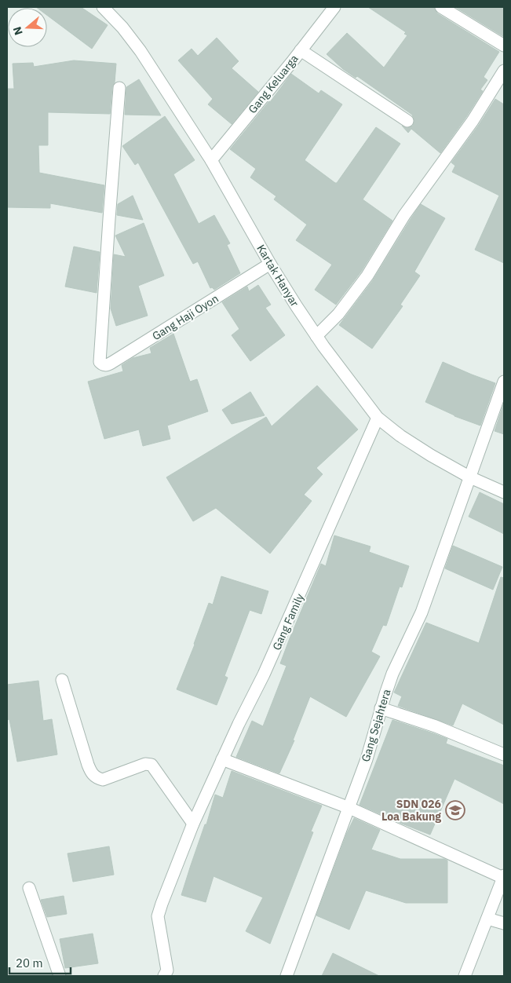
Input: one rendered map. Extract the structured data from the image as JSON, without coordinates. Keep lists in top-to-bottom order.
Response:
{
  "streets": {
    "street": [
      "Gang Keluarga",
      "Kartak Hanyar",
      "Gang Haji Oyon",
      "Gang Family",
      "Gang Sejahtera"
    ]
  },
  "crossings": [
    ["Gang Keluarga", "Kartak Hanyar"],
    ["Kartak Hanyar", "Gang Haji Oyon"],
    ["Kartak Hanyar", "Gang Family"],
    ["Kartak Hanyar", "Gang Sejahtera"]
  ],
  "places": {
    "school or university": ["SDN 026 Loa Bakung"]
  },
  "scale_bar": "20 m",
  "north": "left"
}
